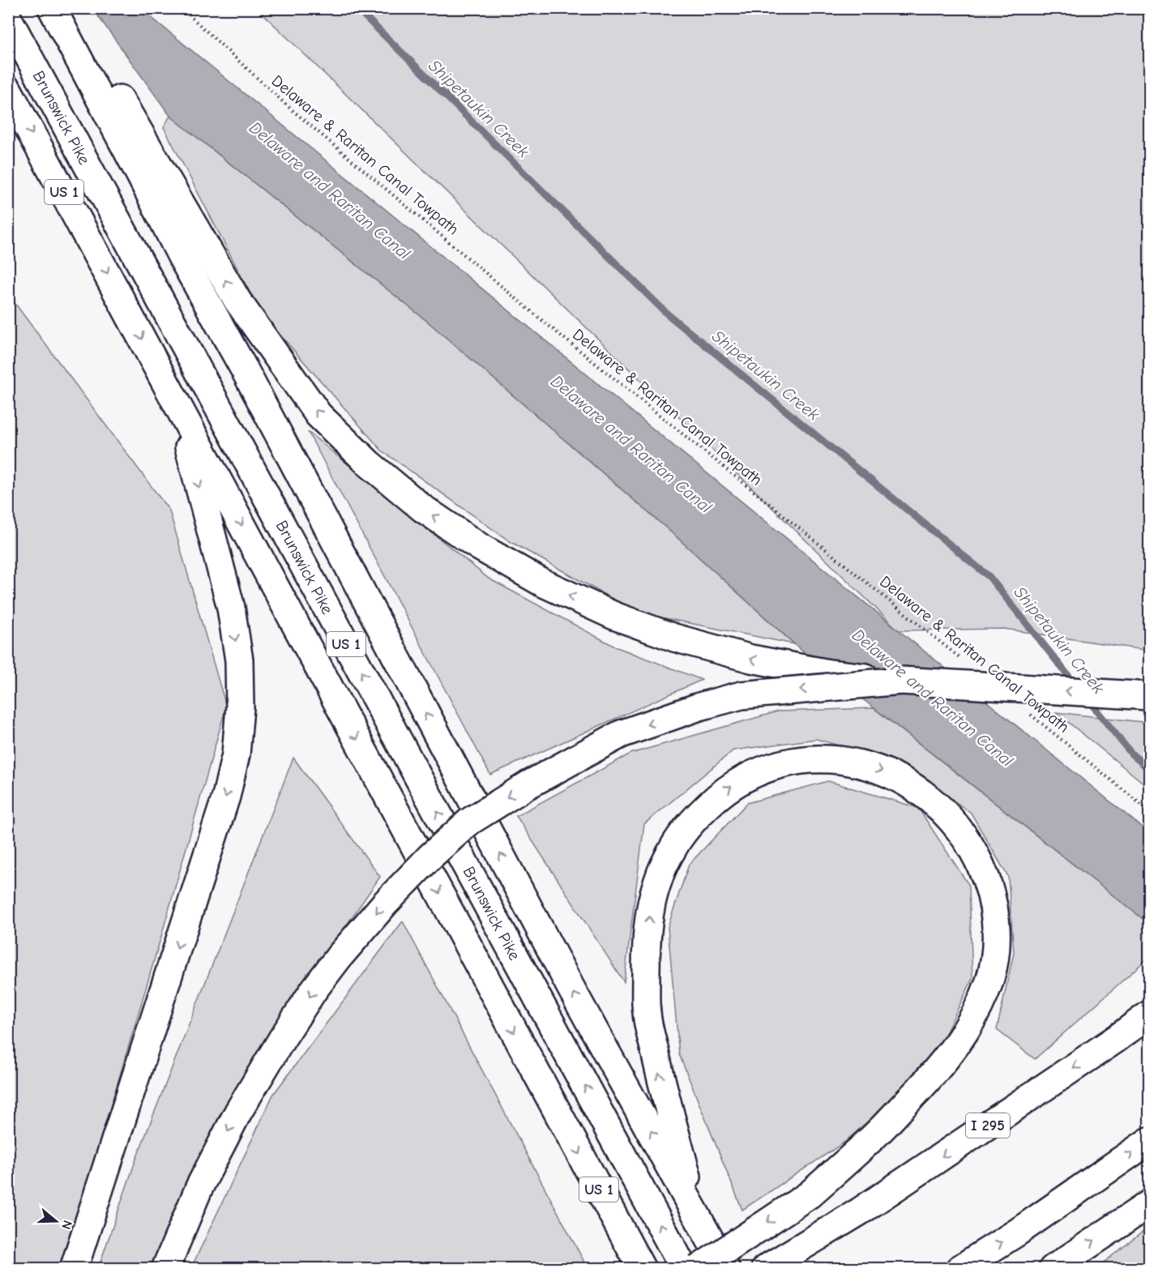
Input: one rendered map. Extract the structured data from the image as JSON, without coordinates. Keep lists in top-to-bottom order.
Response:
{
  "streets": {
    "highway": ["Brunswick Pike", "US 1", "I 295"],
    "path": ["Delaware & Raritan Canal Towpath"]
  },
  "water": ["Shipetaukin Creek", "Delaware and Raritan Canal"],
  "north": "right"
}
